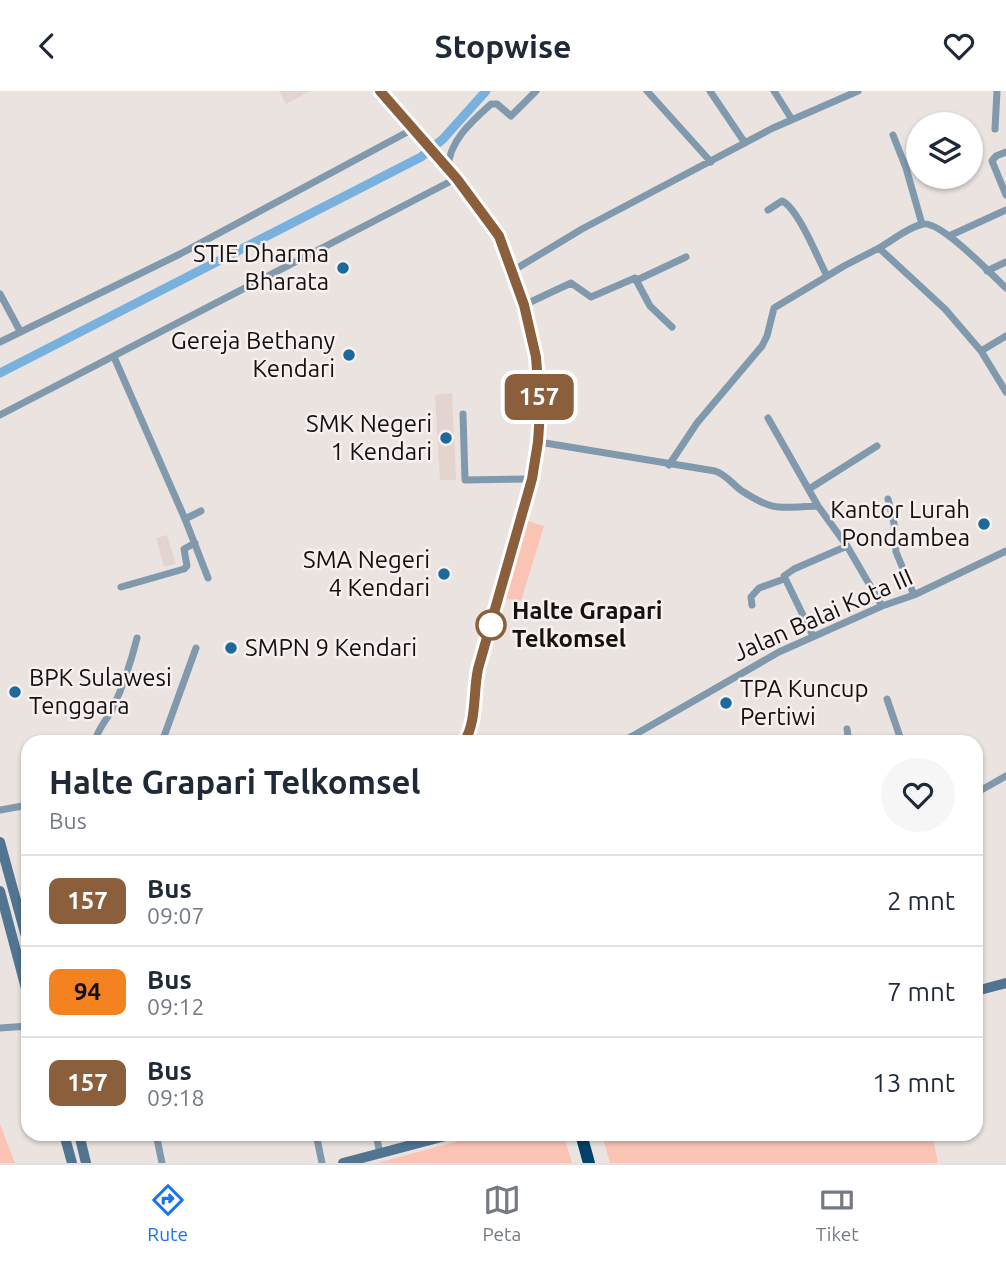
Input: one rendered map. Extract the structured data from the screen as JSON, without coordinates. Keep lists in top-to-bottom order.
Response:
{
  "streets": {
    "street": ["Jalan Balai Kota III"]
  },
  "places": [
    "STIE Dharma Bharata",
    "Gereja Bethany Kendari",
    "SMK Negeri 1 Kendari",
    "Kantor Lurah Pondambea",
    "SMA Negeri 4 Kendari",
    "Halte Grapari Telkomsel",
    "SMPN 9 Kendari",
    "BPK Sulawesi Tenggara",
    "TPA Kuncup Pertiwi"
  ],
  "lines": ["bus line 157"],
  "page": {
    "header": "Stopwise",
    "on_map": "157",
    "heading": ["Halte Grapari Telkomsel", "Bus"],
    "list": [
      {
        "mark": "157",
        "name": "Bus",
        "note": "09:07",
        "value": "2 mnt"
      },
      {
        "mark": "94",
        "name": "Bus",
        "note": "09:12",
        "value": "7 mnt"
      },
      {
        "mark": "157",
        "name": "Bus",
        "note": "09:18",
        "value": "13 mnt"
      }
    ],
    "tabs": ["Rute", "Peta", "Tiket"]
  }
}
